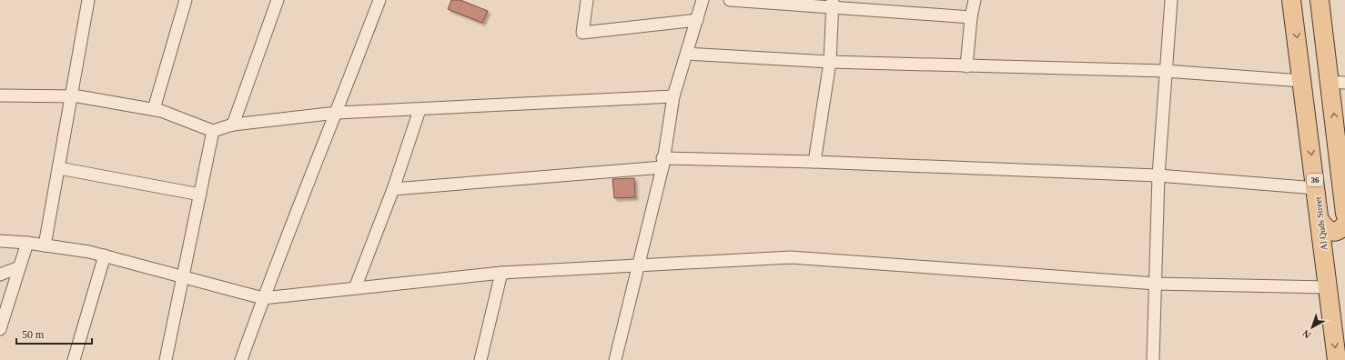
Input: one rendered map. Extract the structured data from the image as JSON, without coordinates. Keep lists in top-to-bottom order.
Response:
{
  "streets": {
    "main road": ["36", "Al Quds Street"]
  },
  "scale_bar": "50 m",
  "north": "bottom left"
}
